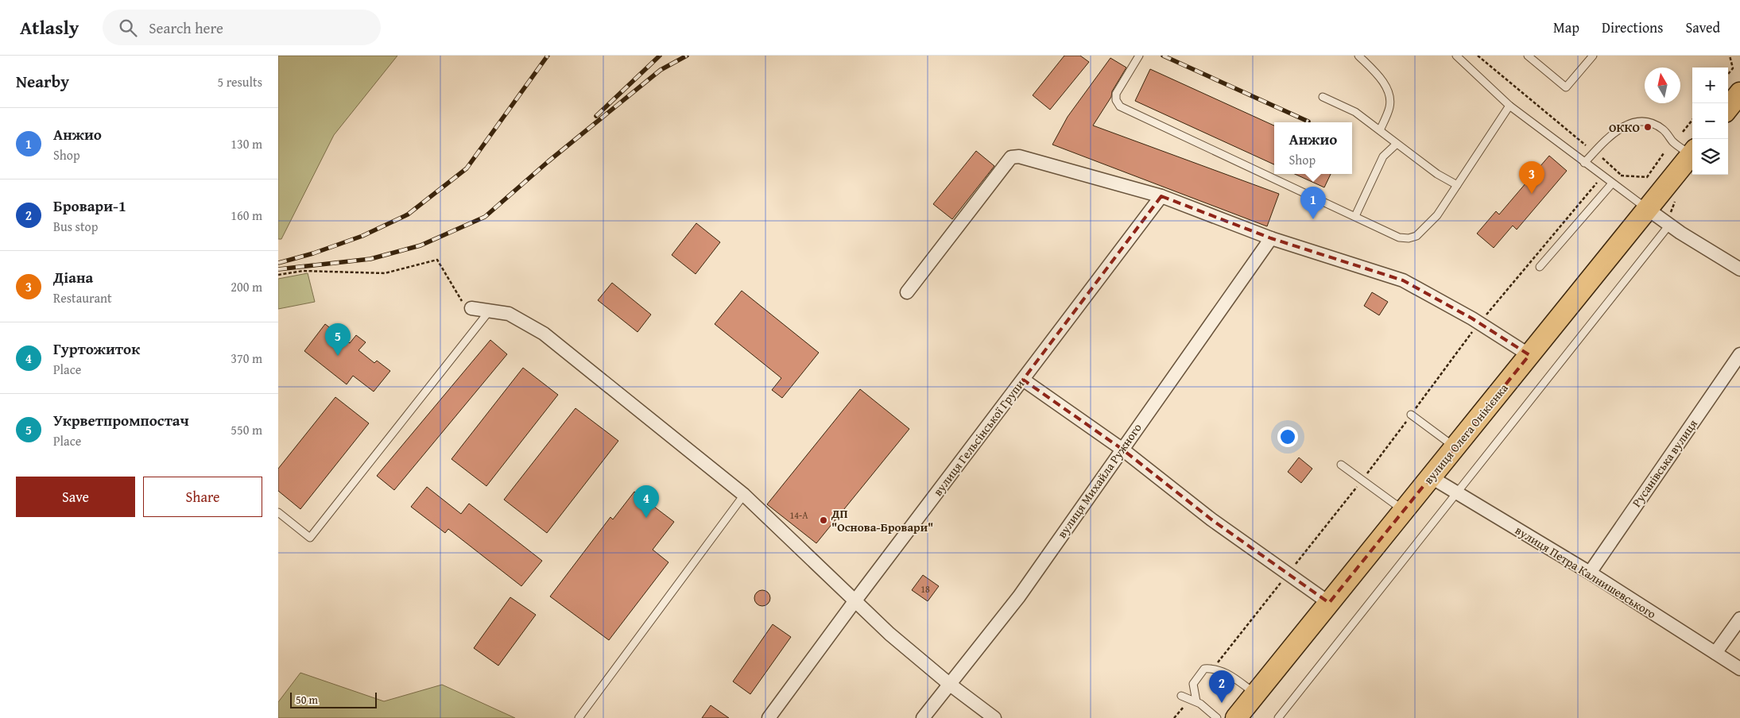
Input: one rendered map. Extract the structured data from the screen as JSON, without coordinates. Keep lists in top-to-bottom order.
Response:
{
  "streets": {
    "main road": ["вулиця Олега Онікієнка"],
    "street": [
      "вулиця Гельсінської Групи",
      "Русанівська вулиця",
      "вулиця Михайла Ружного",
      "вулиця Петра Калнишевського"
    ]
  },
  "crossings": [
    ["вулиця Олега Онікієнка", "вулиця Петра Калнишевського"],
    ["Русанівська вулиця", "вулиця Петра Калнишевського"]
  ],
  "places": ["ОККО", "ДП \"Основа-Бровари\""],
  "house_numbers": ["14-А", "18"],
  "scale_bar": "50 m",
  "north": "top",
  "page": {
    "header": "Atlasly",
    "search": "Search here",
    "nav": ["Map", "Directions", "Saved"],
    "heading": ["Nearby", "5 results"],
    "map_buttons": ["+", "−"],
    "list": [
      {
        "mark": "1",
        "name": "Анжио",
        "note": "Shop",
        "value": "130 m"
      },
      {
        "mark": "2",
        "name": "Бровари-1",
        "note": "Bus stop",
        "value": "160 m"
      },
      {
        "mark": "3",
        "name": "Діана",
        "note": "Restaurant",
        "value": "200 m"
      },
      {
        "mark": "4",
        "name": "Гуртожиток",
        "note": "Place",
        "value": "370 m"
      },
      {
        "mark": "5",
        "name": "Укрветпромпостач",
        "note": "Place",
        "value": "550 m"
      }
    ],
    "popup": ["Анжио", "Shop"],
    "pins": [
      "3",
      "1",
      "5",
      "4",
      "2"
    ],
    "buttons": ["Save", "Share"],
    "scale": "50 m"
  }
}
